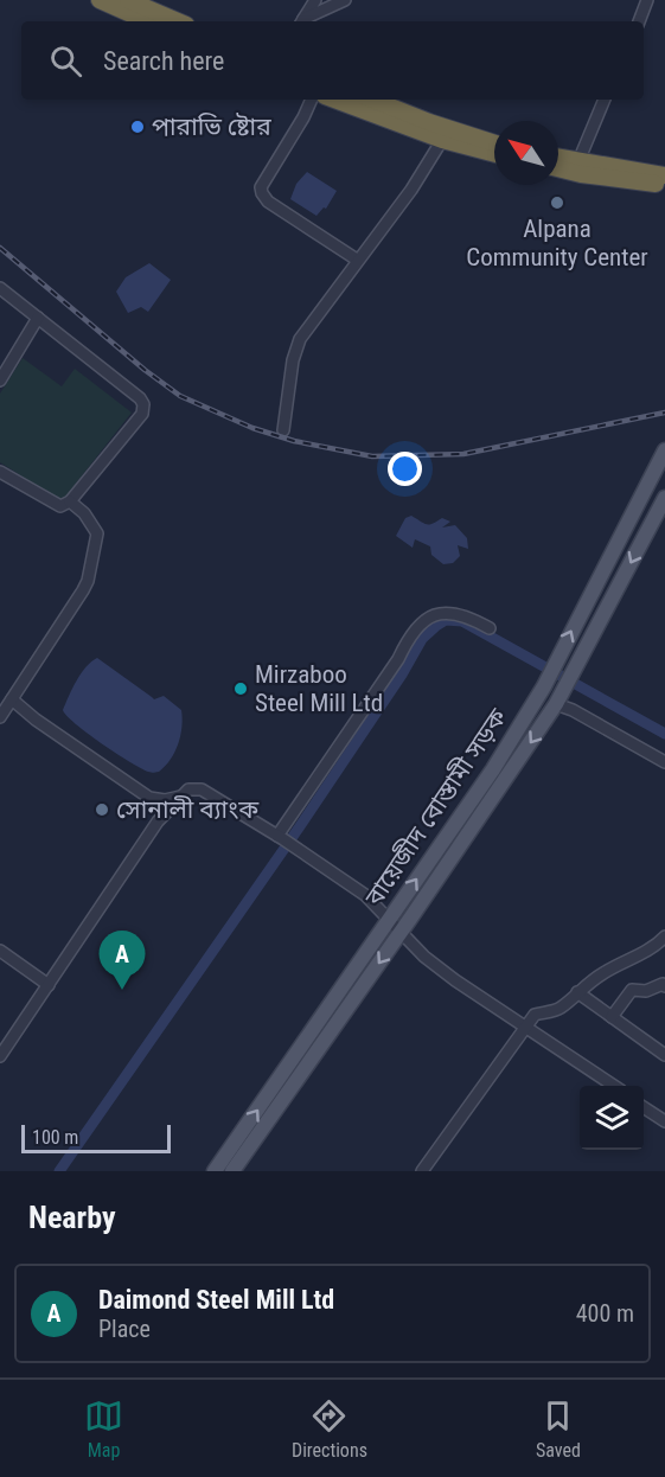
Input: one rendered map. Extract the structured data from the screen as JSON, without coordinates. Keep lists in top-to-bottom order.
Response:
{
  "streets": {
    "main road": ["বায়েজীদ বোস্তামী সড়ক"]
  },
  "places": [
    "পারাভি ষ্টোর",
    "Alpana Community Center",
    "Mirzaboo Steel Mill Ltd",
    "সোনালী ব্যাংক"
  ],
  "scale_bar": "100 m",
  "north": "top left",
  "page": {
    "search": "Search here",
    "pins": "A",
    "scale": "100 m",
    "heading": "Nearby",
    "list": [
      {
        "mark": "A",
        "name": "Daimond Steel Mill Ltd",
        "note": "Place",
        "value": "400 m"
      }
    ],
    "nav": ["Map", "Directions", "Saved"]
  }
}
